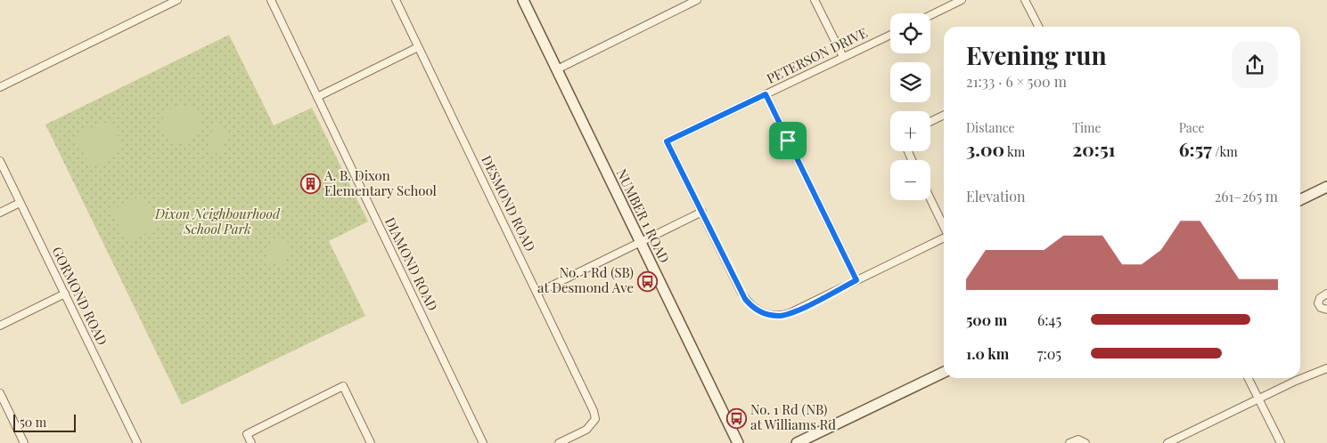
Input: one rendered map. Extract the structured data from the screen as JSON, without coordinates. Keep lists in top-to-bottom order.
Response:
{
  "streets": {
    "main road": ["NUMBER 1 ROAD"],
    "street": [
      "PETERSON DRIVE",
      "DESMOND ROAD",
      "DIAMOND ROAD",
      "GORMOND ROAD"
    ]
  },
  "parks": ["Dixon Neighbourhood School Park"],
  "places": {
    "building": ["A. B. Dixon Elementary School"],
    "bus stop": ["No. 1 Rd (SB) at Desmond Ave", "No. 1 Rd (NB) at Williams Rd"]
  },
  "scale_bar": "50 m",
  "page": {
    "map_buttons": ["+", "−"],
    "heading": ["Evening run", "21:33 · 6 × 500 m"],
    "stats": [
      ["Distance", "3.00 km"],
      ["Time", "20:51"],
      ["Pace", "6:57 /km"]
    ],
    "chart": ["Elevation", "261–265 m"],
    "list": [
      {
        "name": "500 m",
        "note": "6:45"
      },
      {
        "name": "1.0 km",
        "note": "7:05"
      }
    ],
    "scale": "50 m"
  }
}
